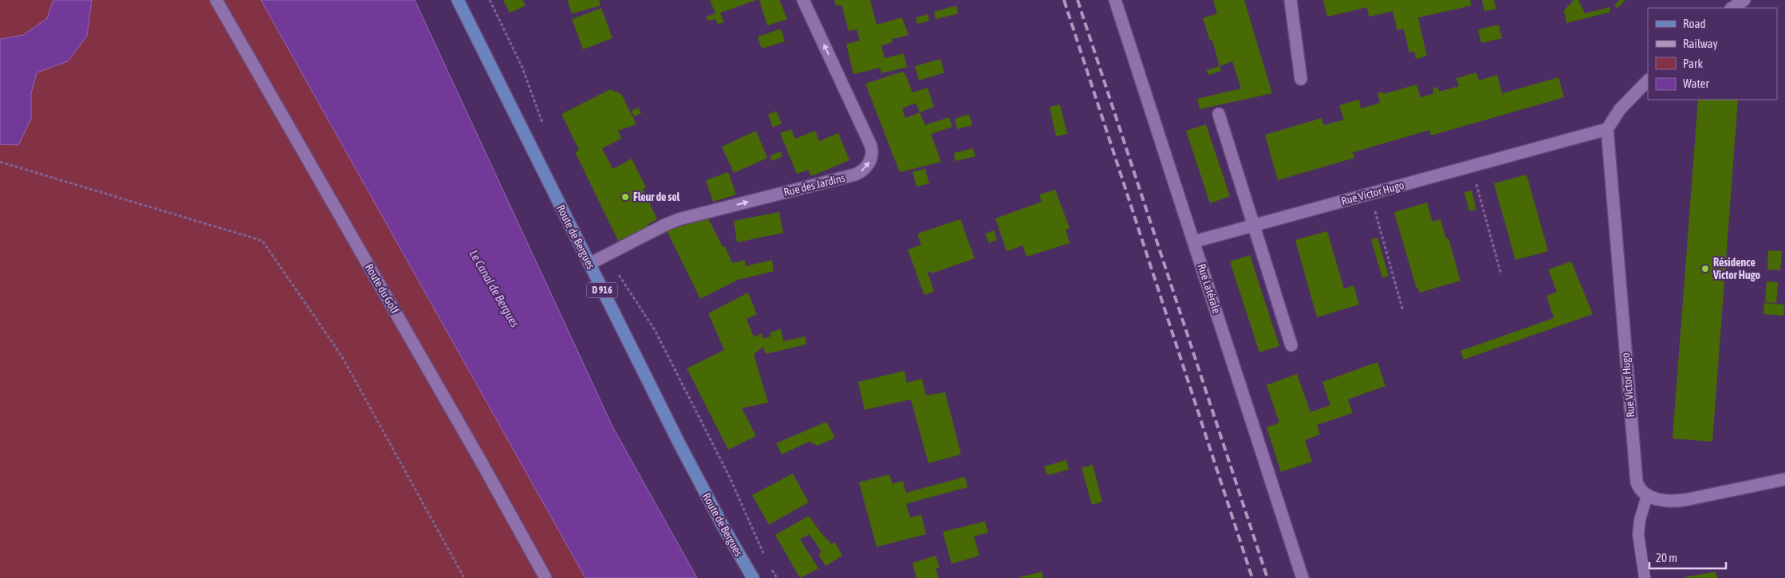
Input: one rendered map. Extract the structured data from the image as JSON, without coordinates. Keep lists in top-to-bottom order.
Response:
{
  "streets": {
    "main road": ["Route de Bergues", "D 916"],
    "street": [
      "Rue des Jardins",
      "Rue Victor Hugo",
      "Route du Golf",
      "Rue Latérale"
    ]
  },
  "crossings": [
    ["Rue des Jardins", "Route de Bergues"],
    ["Rue Victor Hugo", "Rue Latérale"]
  ],
  "water": ["Le Canal de Bergues"],
  "places": ["Fleur de sel", "Résidence Victor Hugo"],
  "legend": [
    "Road",
    "Railway",
    "Park",
    "Water"
  ],
  "scale_bar": "20 m"
}
